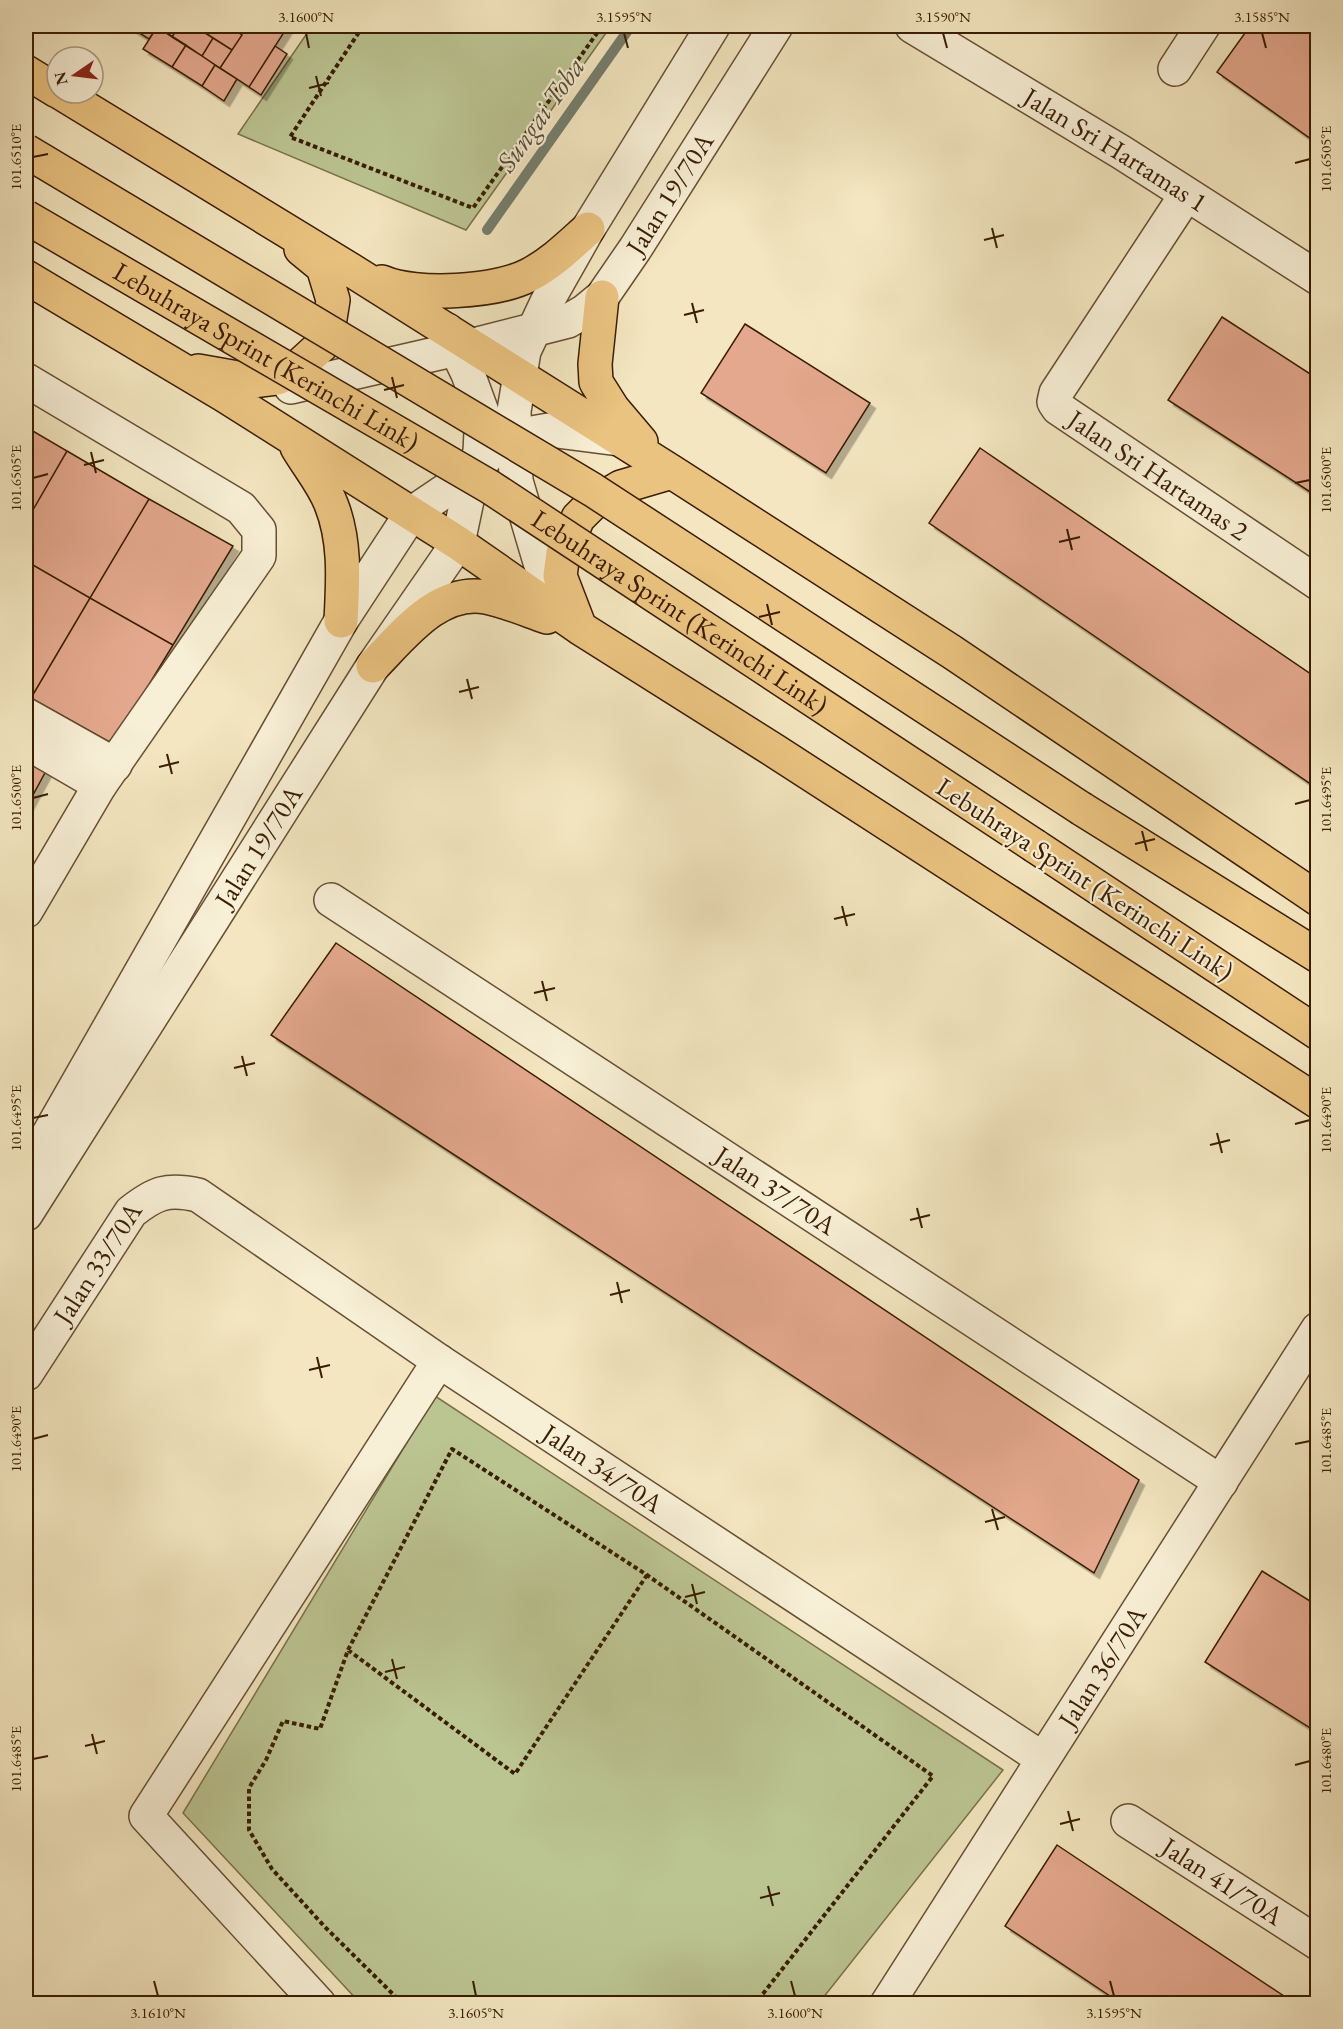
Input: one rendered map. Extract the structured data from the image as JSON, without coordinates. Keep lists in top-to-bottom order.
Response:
{
  "streets": {
    "highway": ["Lebuhraya Sprint (Kerinchi Link)"],
    "street": [
      "Jalan Sri Hartamas 1",
      "Jalan 19/70A",
      "Jalan Sri Hartamas 2",
      "Jalan 37/70A",
      "Jalan 33/70A",
      "Jalan 34/70A",
      "Jalan 36/70A",
      "Jalan 41/70A"
    ]
  },
  "crossings": [
    ["Jalan Sri Hartamas 1", "Jalan Sri Hartamas 2"],
    ["Jalan 37/70A", "Jalan 36/70A"],
    ["Jalan 33/70A", "Jalan 34/70A"],
    ["Jalan 34/70A", "Jalan 36/70A"]
  ],
  "water": ["Sungai Toba"],
  "north": "left",
  "coordinates": [
    "3.1600°N",
    "3.1595°N",
    "3.1590°N",
    "3.1585°N",
    "101.6510°E",
    "101.6505°E",
    "101.6500°E",
    "101.6495°E",
    "101.6490°E",
    "101.6485°E",
    "101.6480°E",
    "3.1610°N",
    "3.1605°N"
  ]
}
